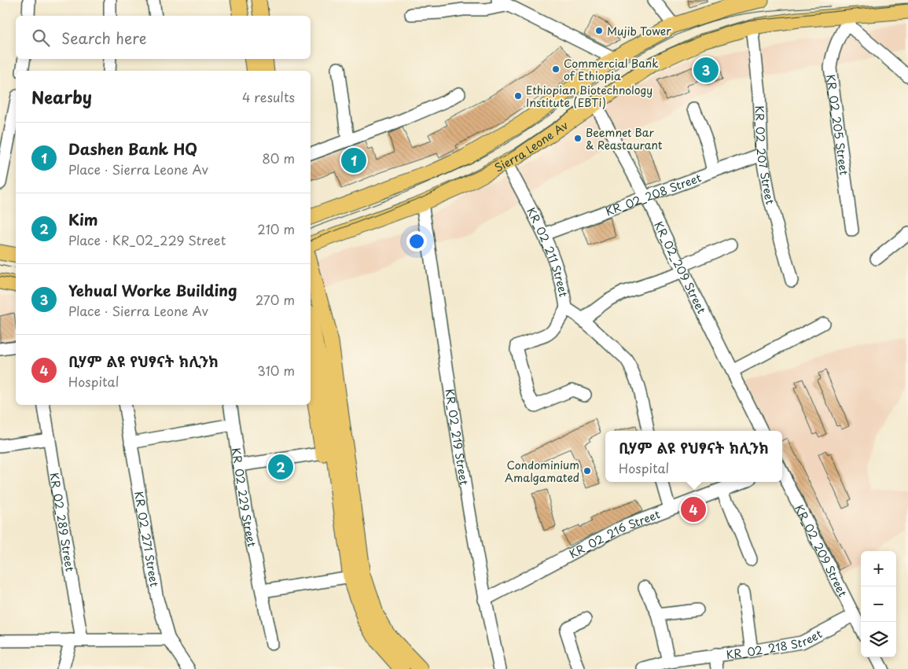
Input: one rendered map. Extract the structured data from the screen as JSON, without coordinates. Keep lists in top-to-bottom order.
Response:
{
  "streets": {
    "main road": ["Sierra Leone Av"],
    "street": [
      "KR_02_205 Street",
      "KR_02_207 Street",
      "KR_02_208 Street",
      "KR_02_211 Street",
      "KR_02_209 Street",
      "KR_02_219 Street",
      "KR_02_229 Street",
      "KR_02_289 Street",
      "KR_02_216 Street",
      "KR_02_271 Street",
      "KR_02_218 Street"
    ]
  },
  "crossings": [
    ["KR_02_205 Street", "Sierra Leone Av"],
    ["Sierra Leone Av", "KR_02_207 Street"],
    ["Sierra Leone Av", "KR_02_211 Street"],
    ["Sierra Leone Av", "KR_02_209 Street"],
    ["Sierra Leone Av", "KR_02_219 Street"],
    ["KR_02_207 Street", "KR_02_208 Street"],
    ["KR_02_208 Street", "KR_02_211 Street"],
    ["KR_02_208 Street", "KR_02_209 Street"],
    ["KR_02_209 Street", "KR_02_218 Street"],
    ["KR_02_219 Street", "KR_02_216 Street"]
  ],
  "places": [
    "Mujib Tower",
    "Commercial Bank of Ethiopia",
    "Ethiopian Biotechnology Institute (EBTi)",
    "Beemnet Bar & Reastaurant",
    "Condominium Amalgamated"
  ],
  "page": {
    "search": "Search here",
    "pins": [
      "3",
      "1",
      "2",
      "4"
    ],
    "heading": ["Nearby", "4 results"],
    "list": [
      {
        "mark": "1",
        "name": "Dashen Bank HQ",
        "note": "Place · Sierra Leone Av",
        "value": "80 m"
      },
      {
        "mark": "2",
        "name": "Kim",
        "note": "Place · KR_02_229 Street",
        "value": "210 m"
      },
      {
        "mark": "3",
        "name": "Yehual Worke Building",
        "note": "Place · Sierra Leone Av",
        "value": "270 m"
      },
      {
        "mark": "4",
        "name": "ቢሃም ልዩ የህፃናት ክሊንክ",
        "note": "Hospital",
        "value": "310 m"
      }
    ],
    "popup": ["ቢሃም ልዩ የህፃናት ክሊንክ", "Hospital"],
    "map_buttons": ["+", "−"]
  }
}
